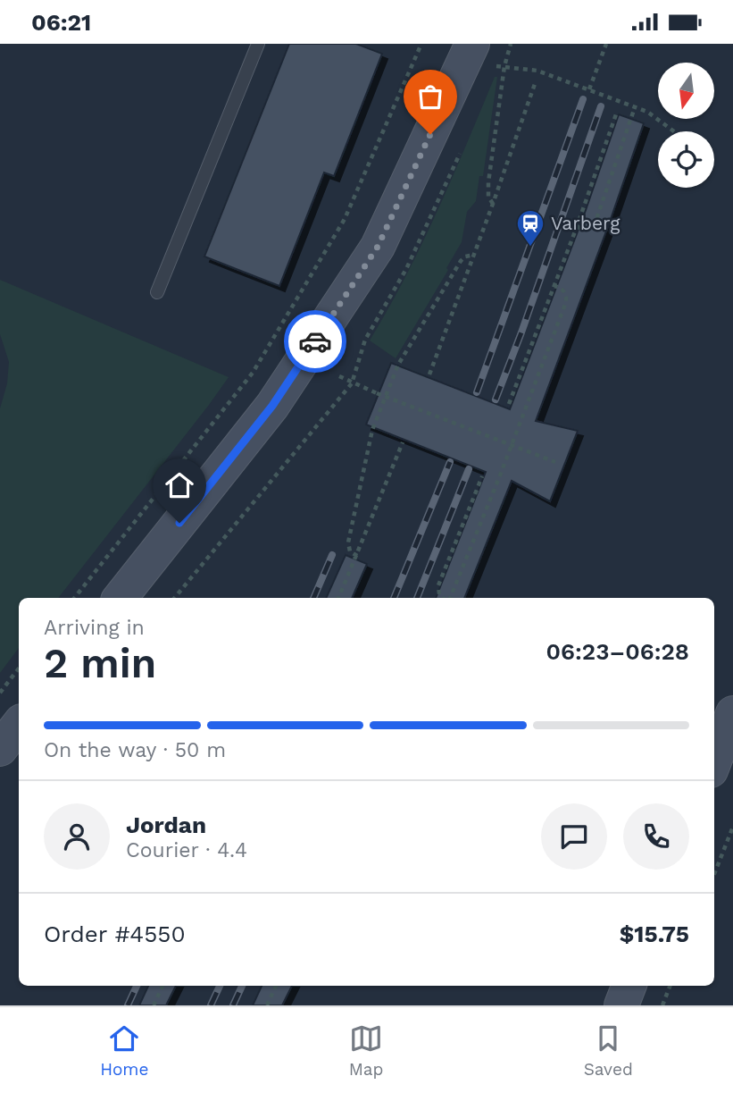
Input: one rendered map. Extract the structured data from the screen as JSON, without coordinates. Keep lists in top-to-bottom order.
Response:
{
  "places": {
    "station": ["Varberg"]
  },
  "north": "bottom",
  "page": {
    "status": "06:21",
    "heading": ["2 min", "Arriving in", "06:23–06:28"],
    "panel": [
      "Jordan",
      "Courier · 4.4",
      "Order #4550",
      "$15.75"
    ],
    "bar": "On the way · 50 m",
    "tabs": ["Home", "Map", "Saved"]
  }
}
